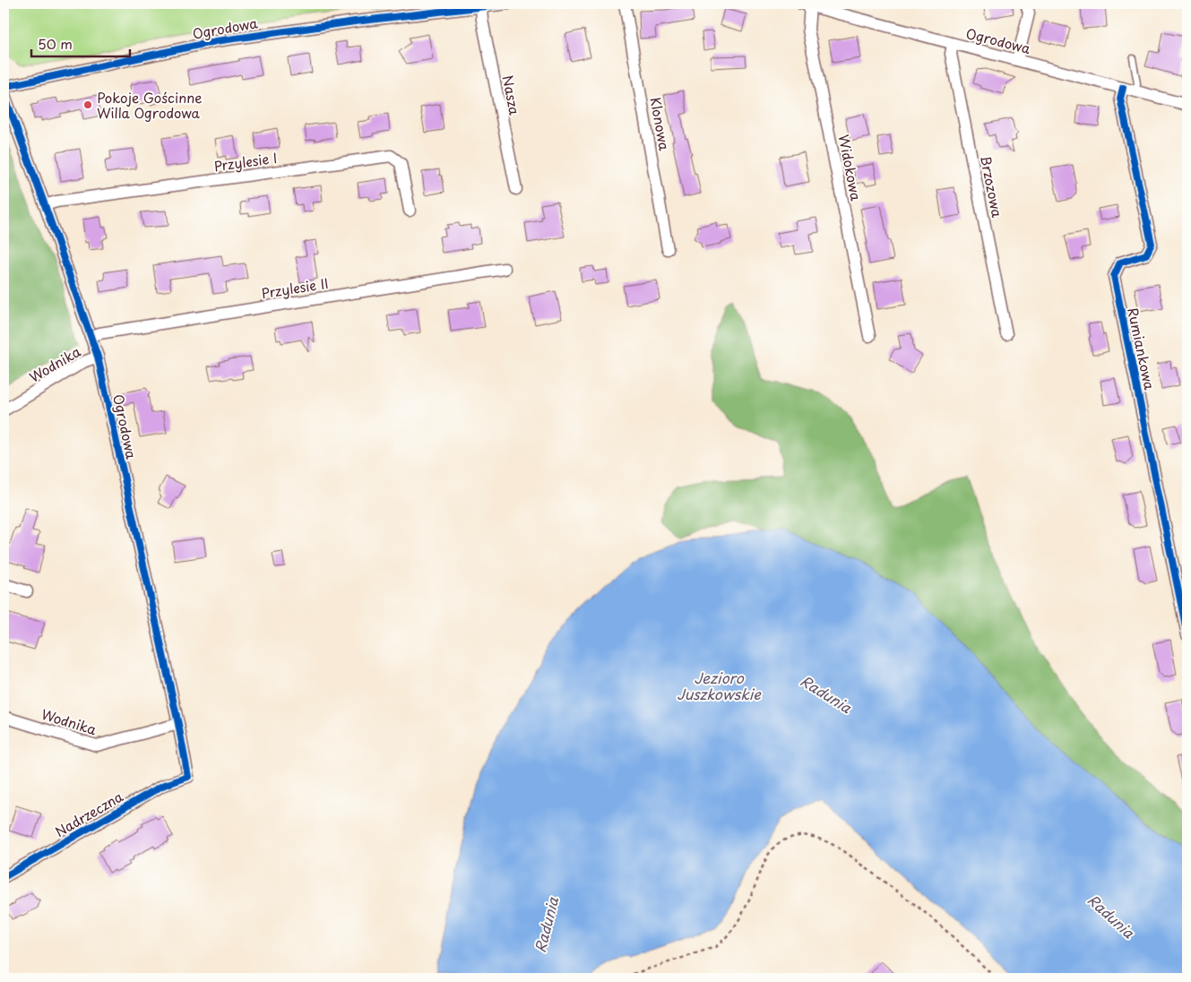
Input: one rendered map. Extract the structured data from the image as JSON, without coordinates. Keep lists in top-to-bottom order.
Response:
{
  "streets": {
    "street": [
      "Ogrodowa",
      "Nasza",
      "Klonowa",
      "Przylesie I",
      "Widokowa",
      "Brzozowa",
      "Przylesie II",
      "Rumiankowa",
      "Wodnika",
      "Nadrzeczna"
    ]
  },
  "crossings": [
    ["Ogrodowa", "Nasza"],
    ["Ogrodowa", "Przylesie I"],
    ["Ogrodowa", "Widokowa"],
    ["Ogrodowa", "Brzozowa"],
    ["Ogrodowa", "Przylesie II"],
    ["Ogrodowa", "Rumiankowa"],
    ["Ogrodowa", "Wodnika"],
    ["Ogrodowa", "Nadrzeczna"]
  ],
  "water": ["Jezioro Juszkowskie", "Radunia"],
  "places": ["Pokoje Gościnne Willa Ogrodowa"],
  "scale_bar": "50 m"
}
